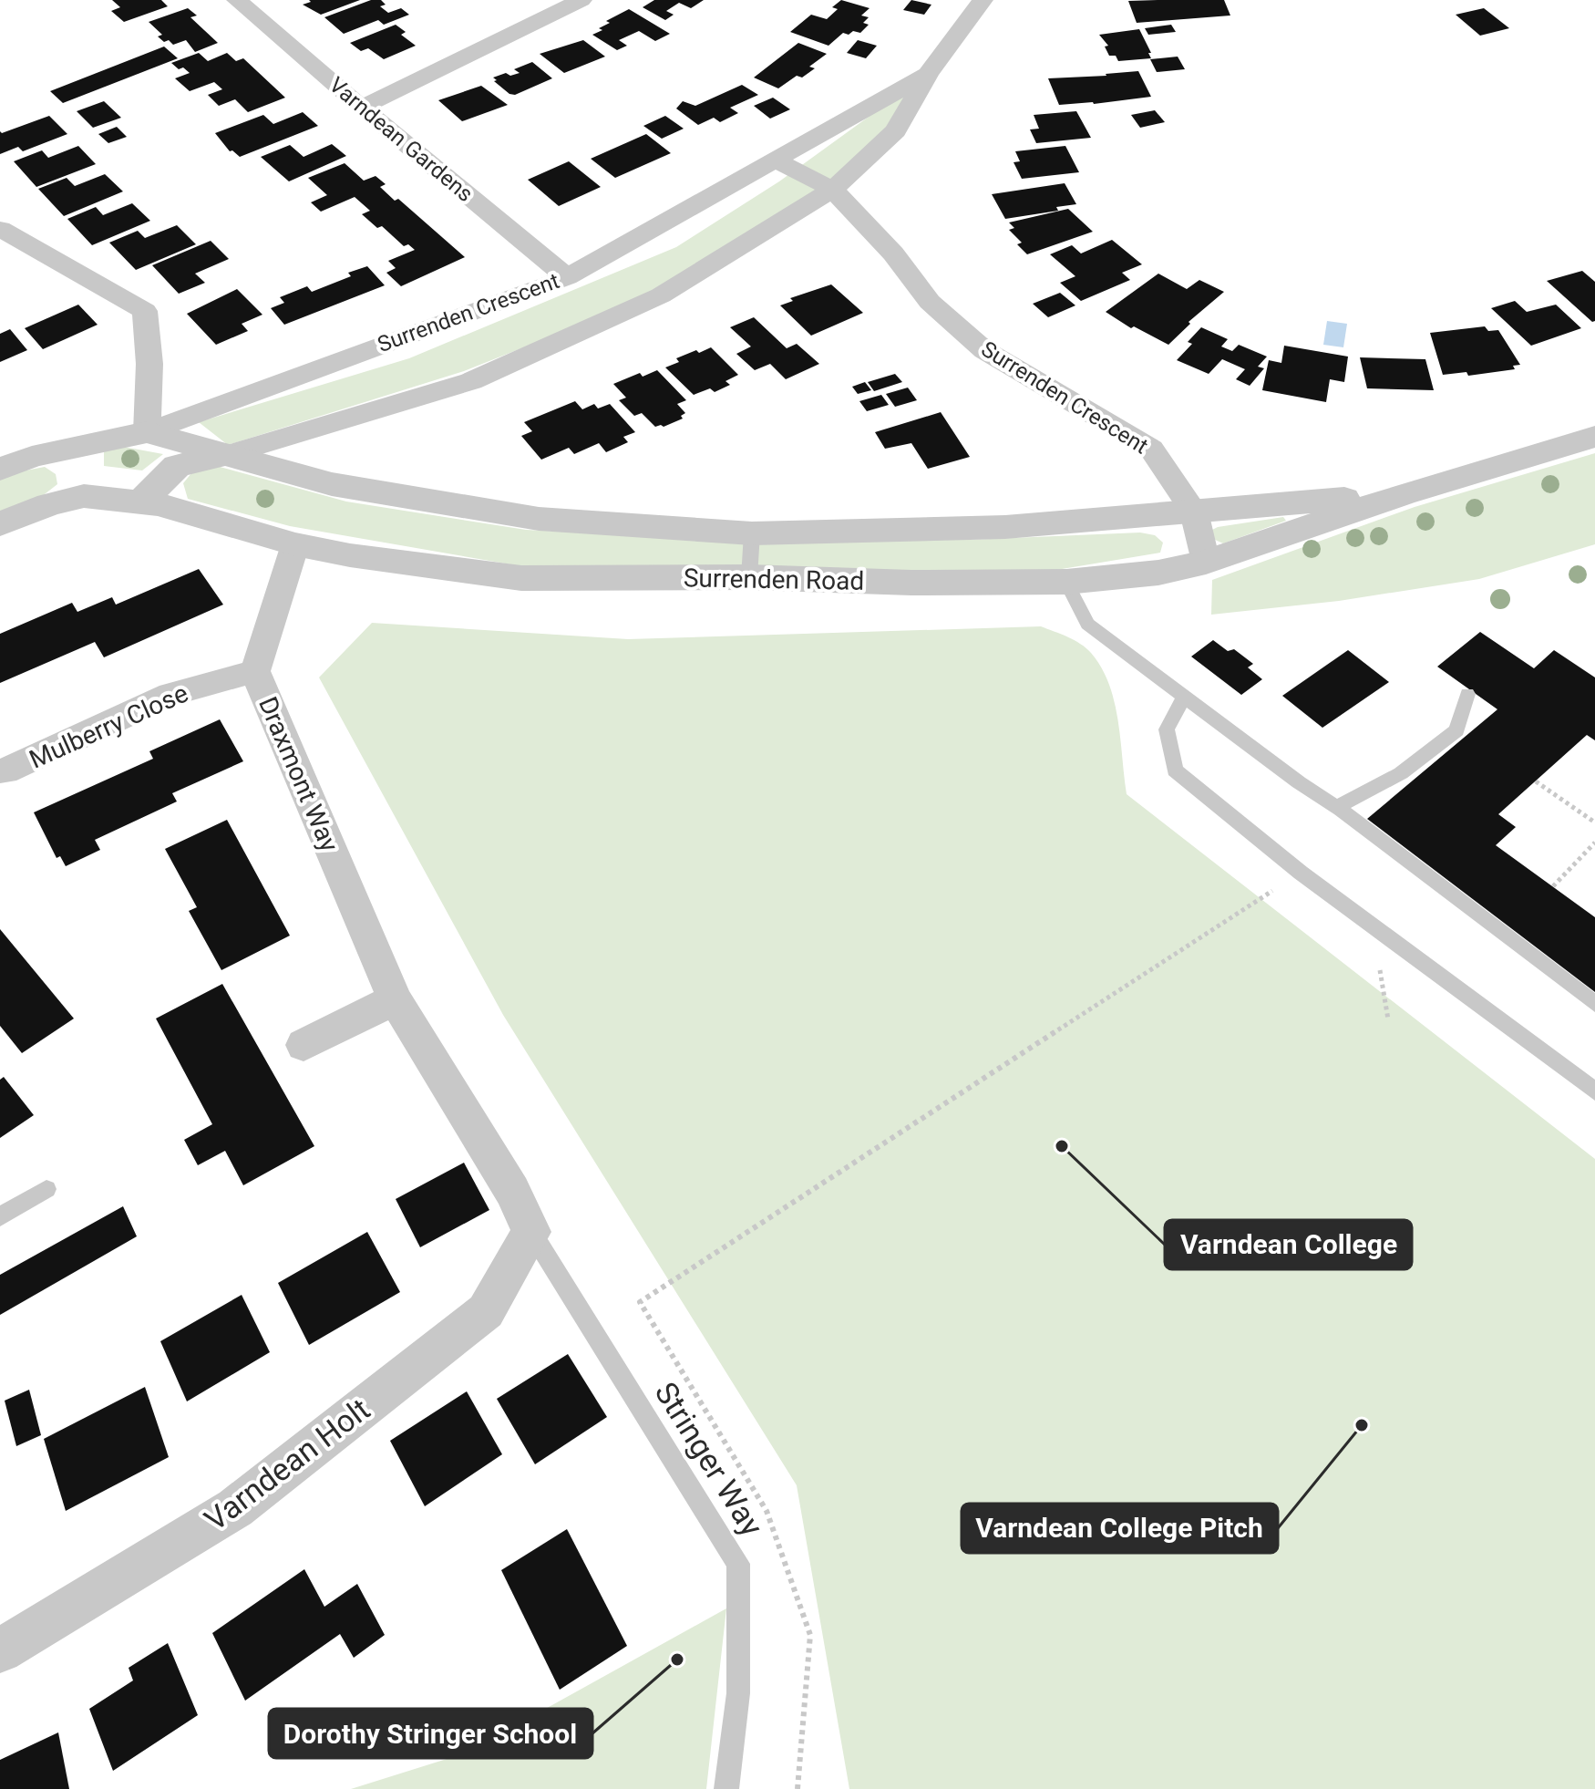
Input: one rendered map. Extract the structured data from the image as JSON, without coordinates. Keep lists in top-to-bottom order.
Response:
{
  "streets": {
    "street": [
      "Varndean Gardens",
      "Surrenden Crescent",
      "Surrenden Road",
      "Mulberry Close",
      "Draxmont Way",
      "Varndean Holt"
    ],
    "lane": ["Stringer Way"]
  },
  "crossings": [
    ["Varndean Gardens", "Surrenden Crescent"],
    ["Surrenden Crescent", "Surrenden Road"],
    ["Surrenden Road", "Draxmont Way"],
    ["Mulberry Close", "Draxmont Way"],
    ["Draxmont Way", "Stringer Way"],
    ["Draxmont Way", "Varndean Holt"],
    ["Stringer Way", "Varndean Holt"]
  ],
  "places": ["Varndean College", "Varndean College Pitch", "Dorothy Stringer School"]
}
